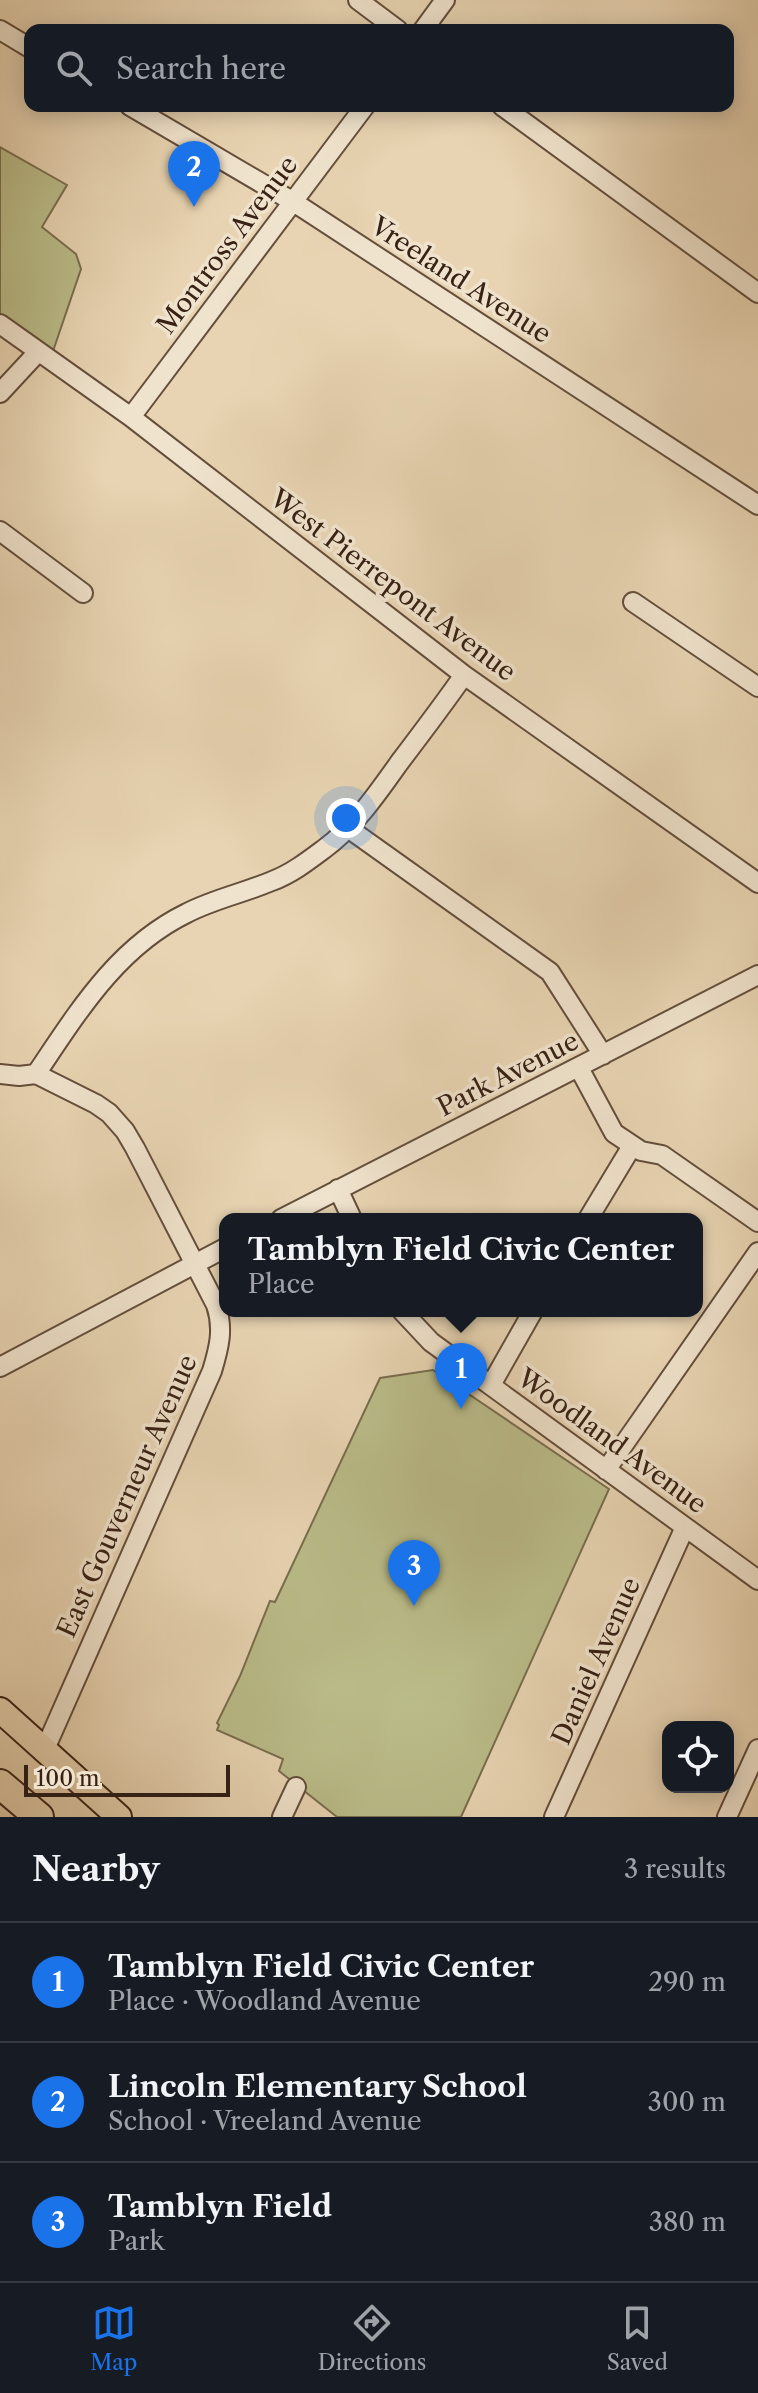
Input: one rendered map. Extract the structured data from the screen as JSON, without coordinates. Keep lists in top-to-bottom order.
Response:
{
  "streets": {
    "street": [
      "Montross Avenue",
      "Vreeland Avenue",
      "West Pierrepont Avenue",
      "Park Avenue",
      "Woodland Avenue",
      "East Gouverneur Avenue",
      "Daniel Avenue"
    ]
  },
  "crossings": [
    ["Montross Avenue", "Vreeland Avenue"],
    ["Montross Avenue", "West Pierrepont Avenue"],
    ["Woodland Avenue", "Daniel Avenue"]
  ],
  "scale_bar": "100 m",
  "page": {
    "search": "Search here",
    "pins": ["2", "1", "3"],
    "popup": ["Tamblyn Field Civic Center", "Place"],
    "scale": "100 m",
    "heading": ["Nearby", "3 results"],
    "list": [
      {
        "mark": "1",
        "name": "Tamblyn Field Civic Center",
        "note": "Place · Woodland Avenue",
        "value": "290 m"
      },
      {
        "mark": "2",
        "name": "Lincoln Elementary School",
        "note": "School · Vreeland Avenue",
        "value": "300 m"
      },
      {
        "mark": "3",
        "name": "Tamblyn Field",
        "note": "Park",
        "value": "380 m"
      }
    ],
    "nav": ["Map", "Directions", "Saved"]
  }
}
